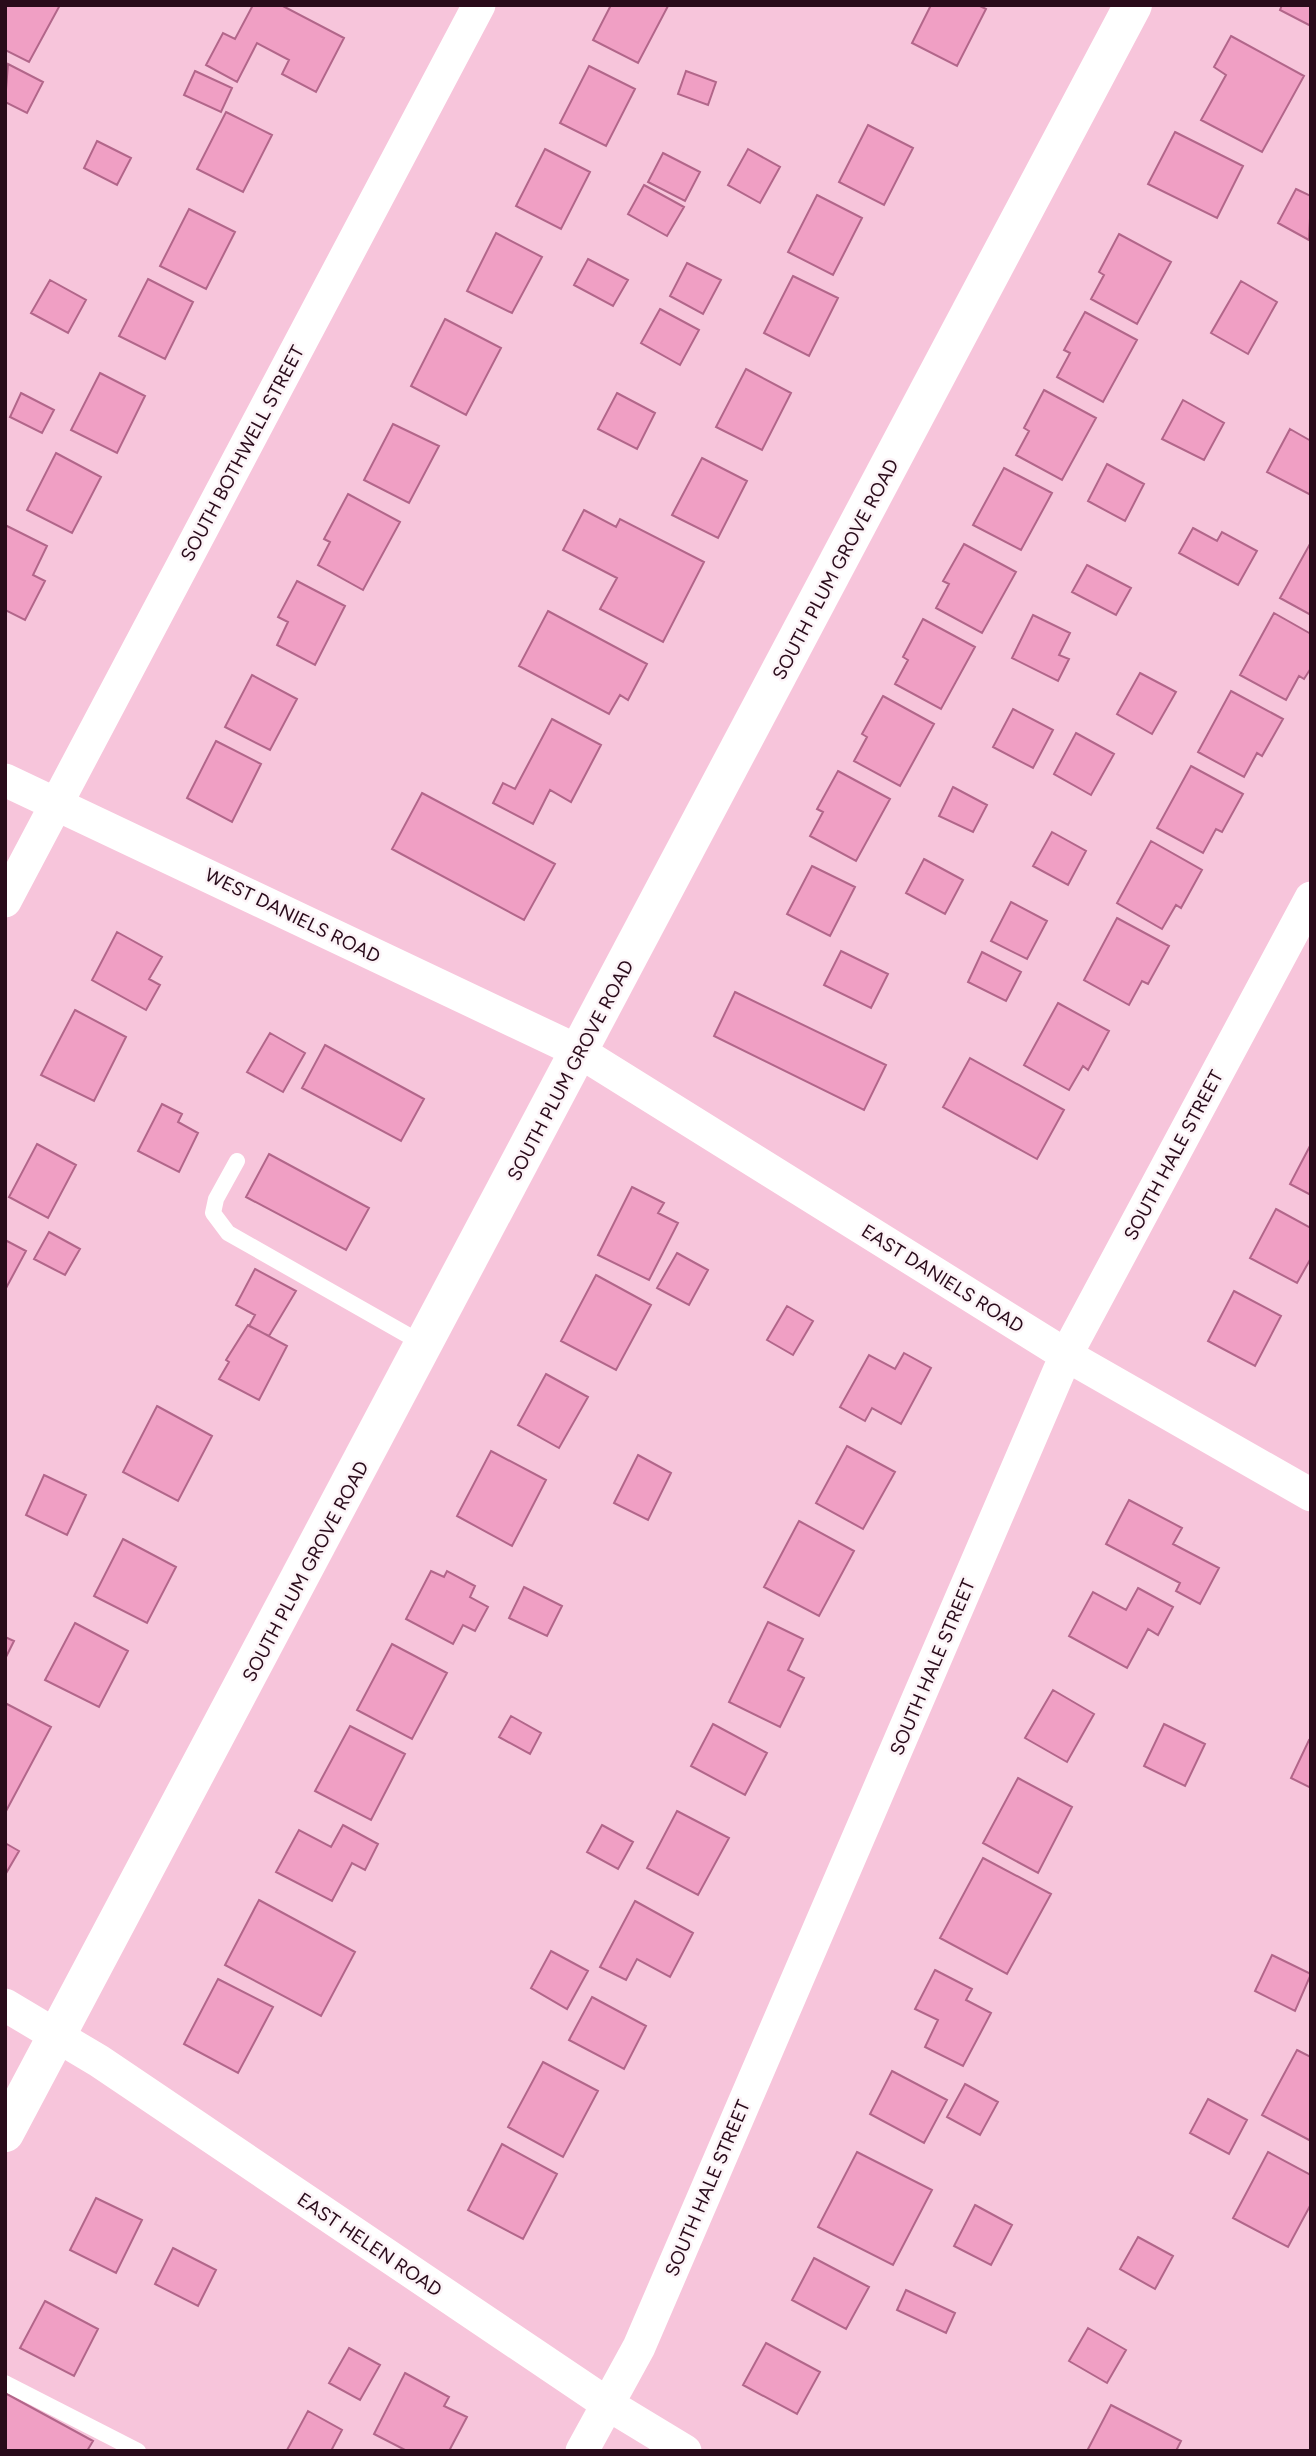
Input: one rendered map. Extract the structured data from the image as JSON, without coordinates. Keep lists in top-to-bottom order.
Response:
{
  "streets": {
    "main road": ["SOUTH PLUM GROVE ROAD"],
    "street": [
      "SOUTH BOTHWELL STREET",
      "WEST DANIELS ROAD",
      "SOUTH HALE STREET",
      "EAST DANIELS ROAD",
      "EAST HELEN ROAD"
    ]
  },
  "crossings": [
    ["SOUTH BOTHWELL STREET", "WEST DANIELS ROAD"],
    ["SOUTH PLUM GROVE ROAD", "WEST DANIELS ROAD"],
    ["SOUTH PLUM GROVE ROAD", "EAST DANIELS ROAD"],
    ["SOUTH PLUM GROVE ROAD", "EAST HELEN ROAD"],
    ["WEST DANIELS ROAD", "EAST DANIELS ROAD"],
    ["SOUTH HALE STREET", "EAST DANIELS ROAD"],
    ["SOUTH HALE STREET", "EAST HELEN ROAD"]
  ]
}
